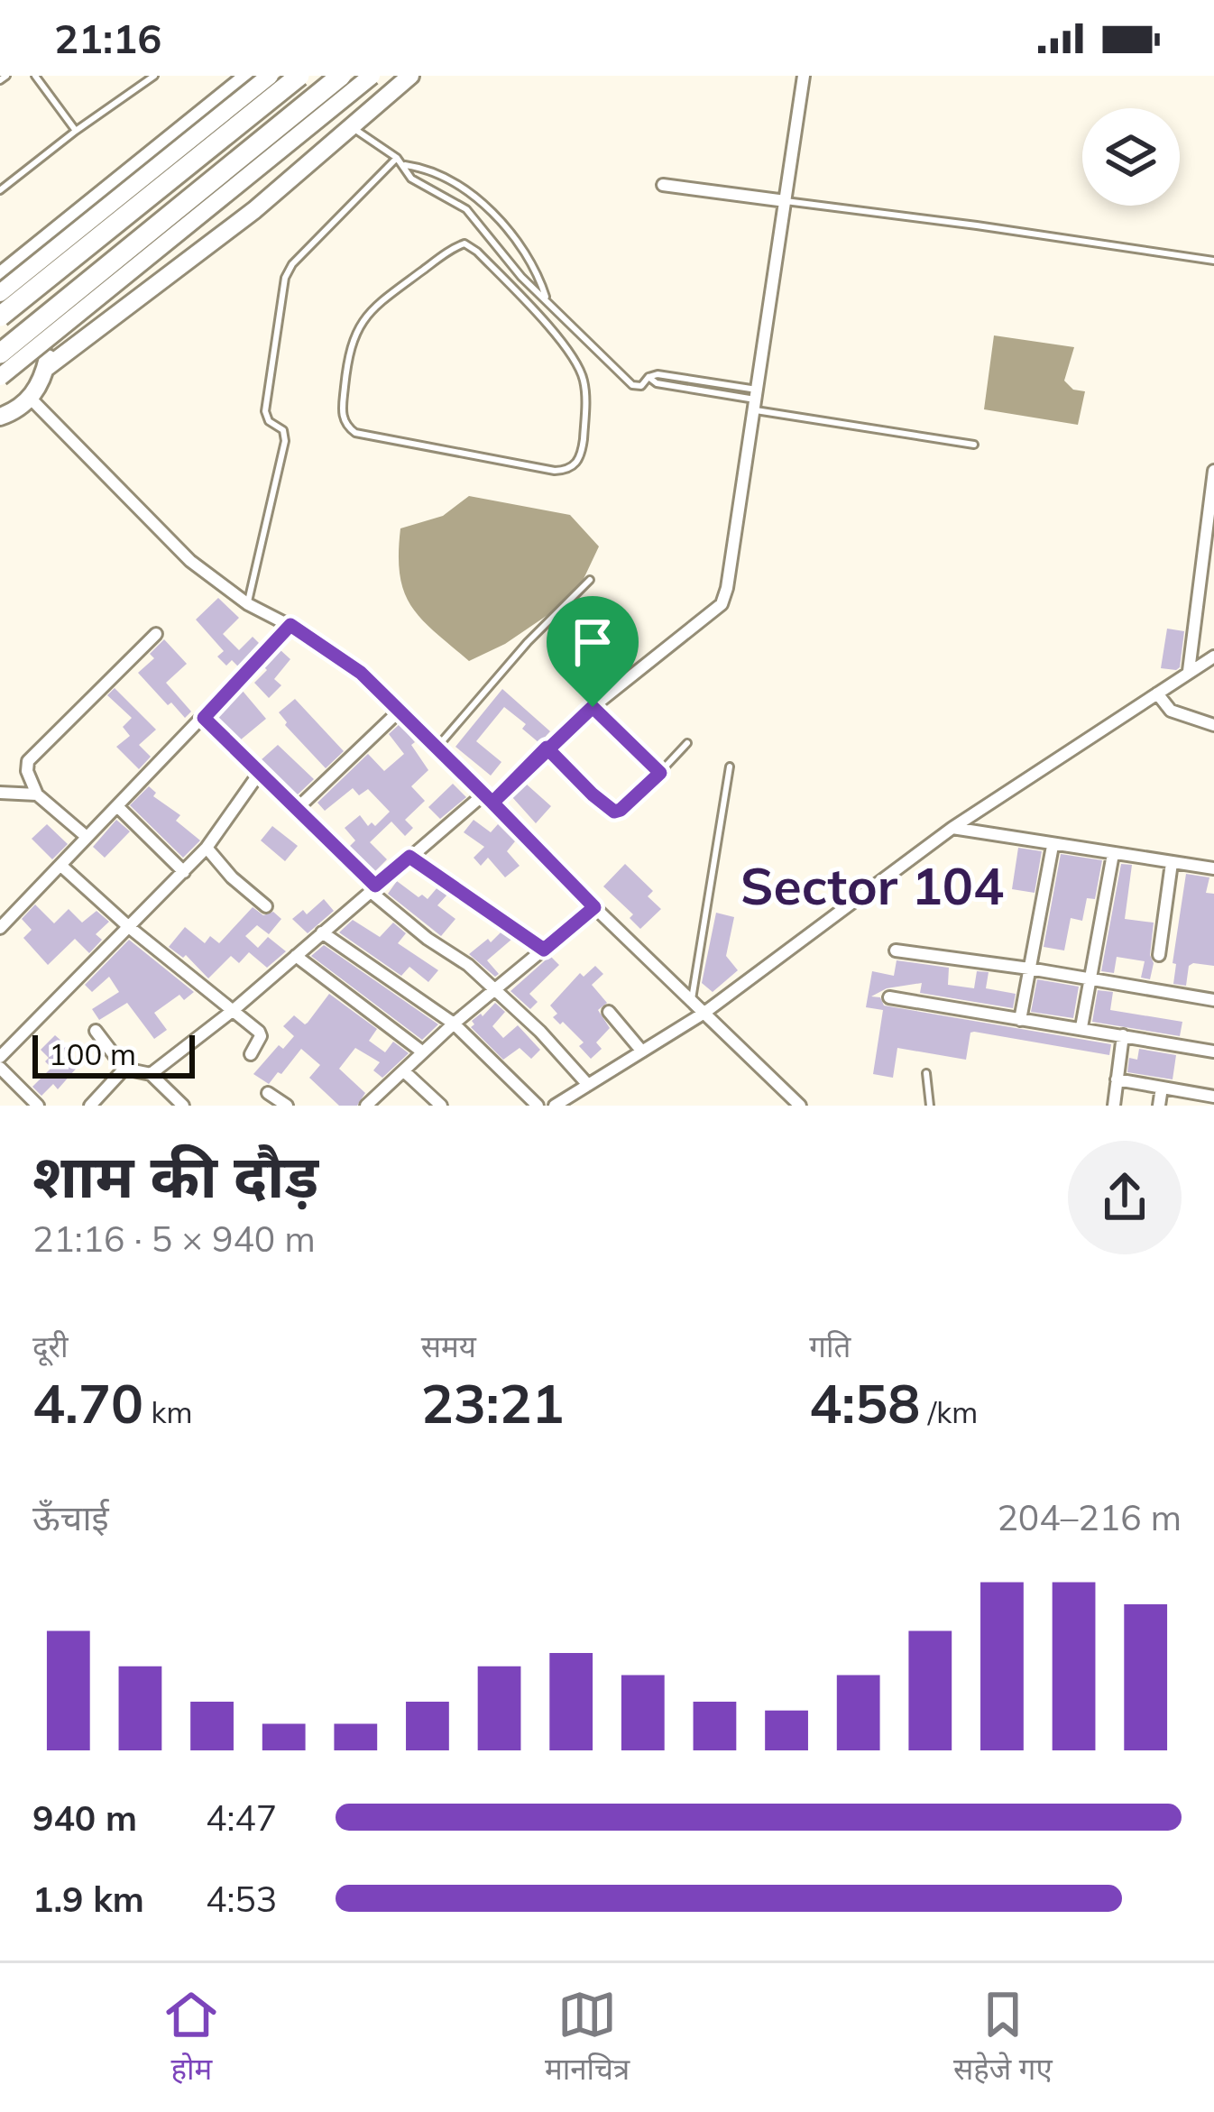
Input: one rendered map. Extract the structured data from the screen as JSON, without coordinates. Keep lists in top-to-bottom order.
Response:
{
  "districts": ["Sector 104"],
  "scale_bar": "100 m",
  "page": {
    "status": "21:16",
    "scale": "100 m",
    "heading": ["शाम की दौड़", "21:16 · 5 × 940 m"],
    "stats": [
      ["दूरी", "4.70 km"],
      ["समय", "23:21"],
      ["गति", "4:58 /km"]
    ],
    "chart": ["ऊँचाई", "204–216 m"],
    "list": [
      {
        "name": "940 m",
        "note": "4:47"
      },
      {
        "name": "1.9 km",
        "note": "4:53"
      }
    ],
    "tabs": ["होम", "मानचित्र", "सहेजे गए"]
  }
}
